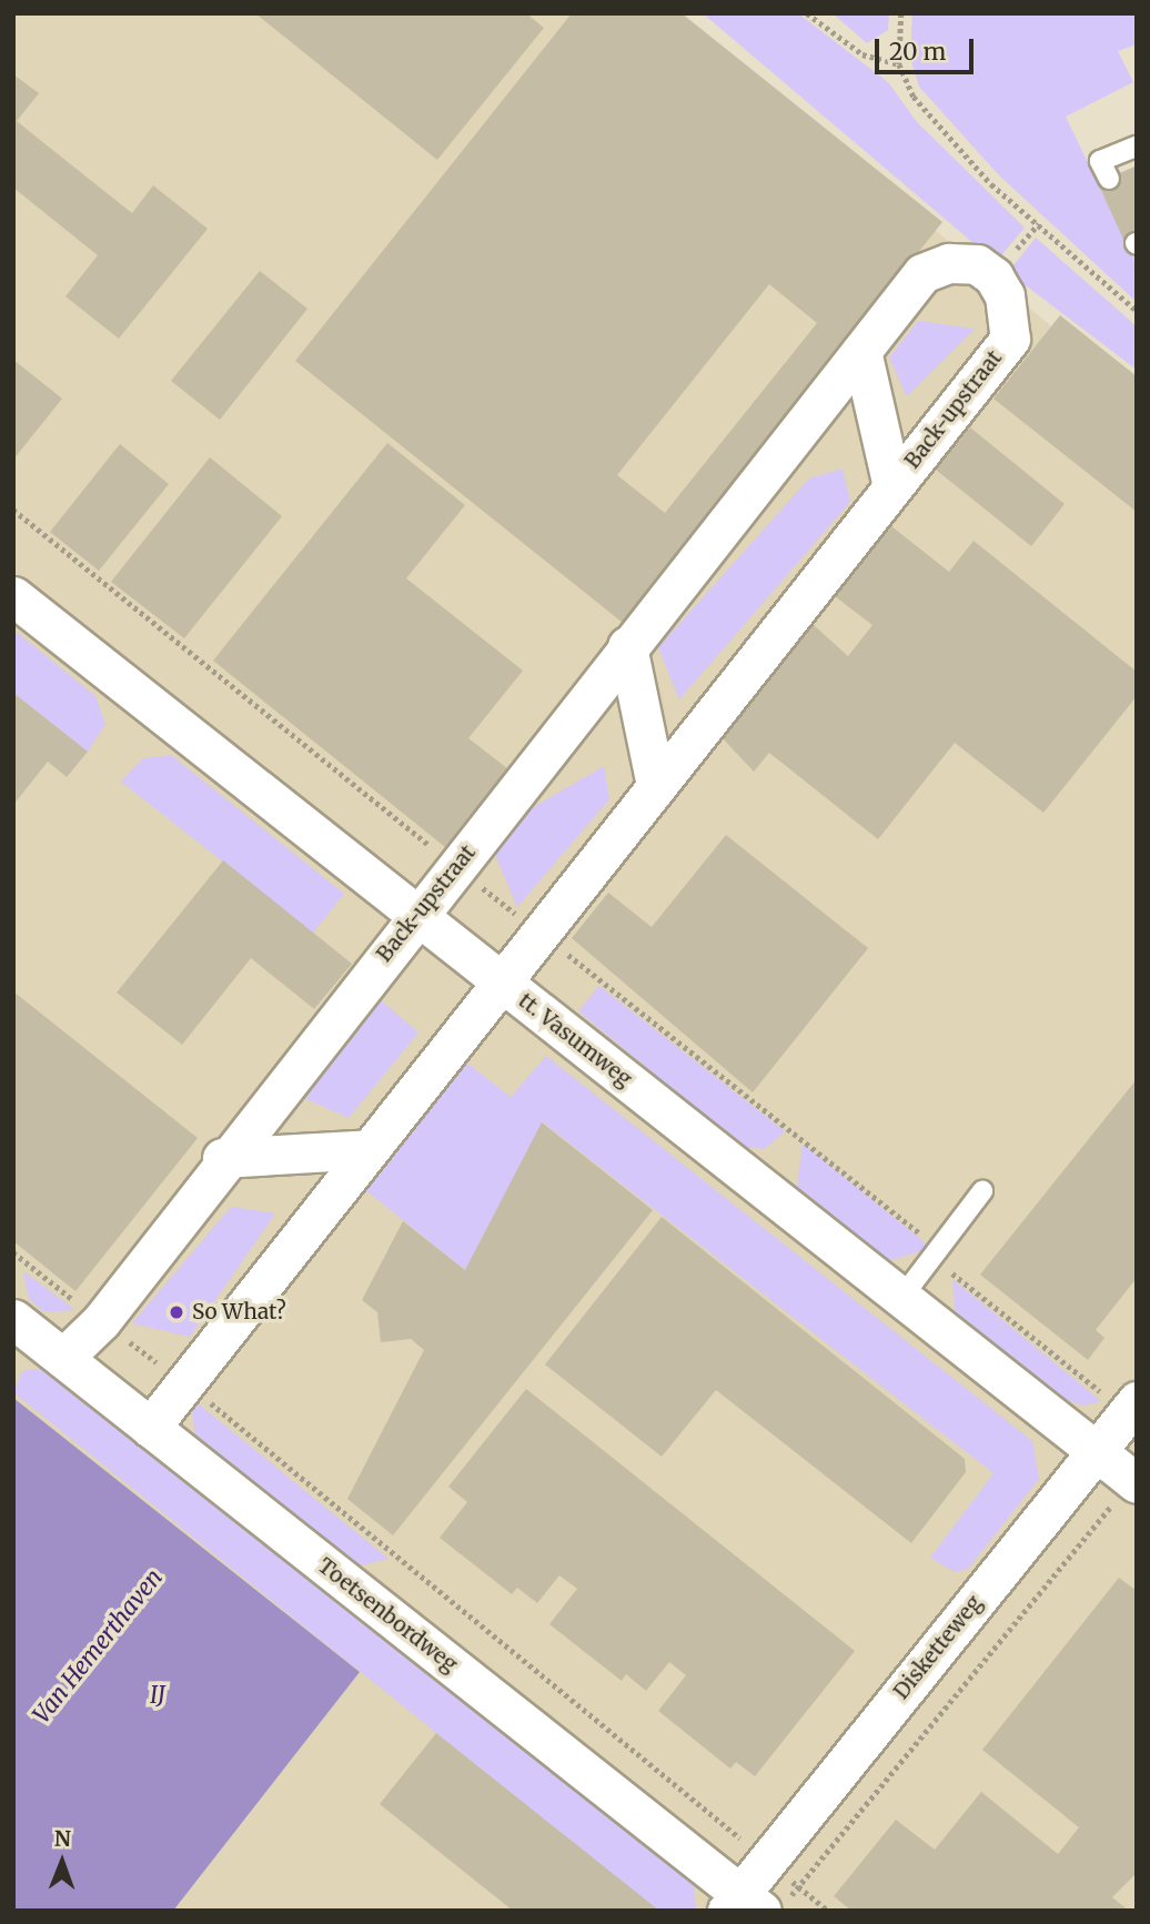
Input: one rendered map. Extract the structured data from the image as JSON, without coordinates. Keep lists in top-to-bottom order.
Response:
{
  "streets": {
    "street": [
      "Back-upstraat",
      "tt. Vasumweg",
      "Toetsenbordweg",
      "Disketteweg"
    ]
  },
  "crossings": [
    ["Back-upstraat", "tt. Vasumweg"],
    ["Back-upstraat", "Toetsenbordweg"],
    ["tt. Vasumweg", "Disketteweg"],
    ["Toetsenbordweg", "Disketteweg"]
  ],
  "water": ["Van Hemerthaven", "IJ"],
  "places": ["So What?"],
  "scale_bar": "20 m",
  "north": "top"
}
